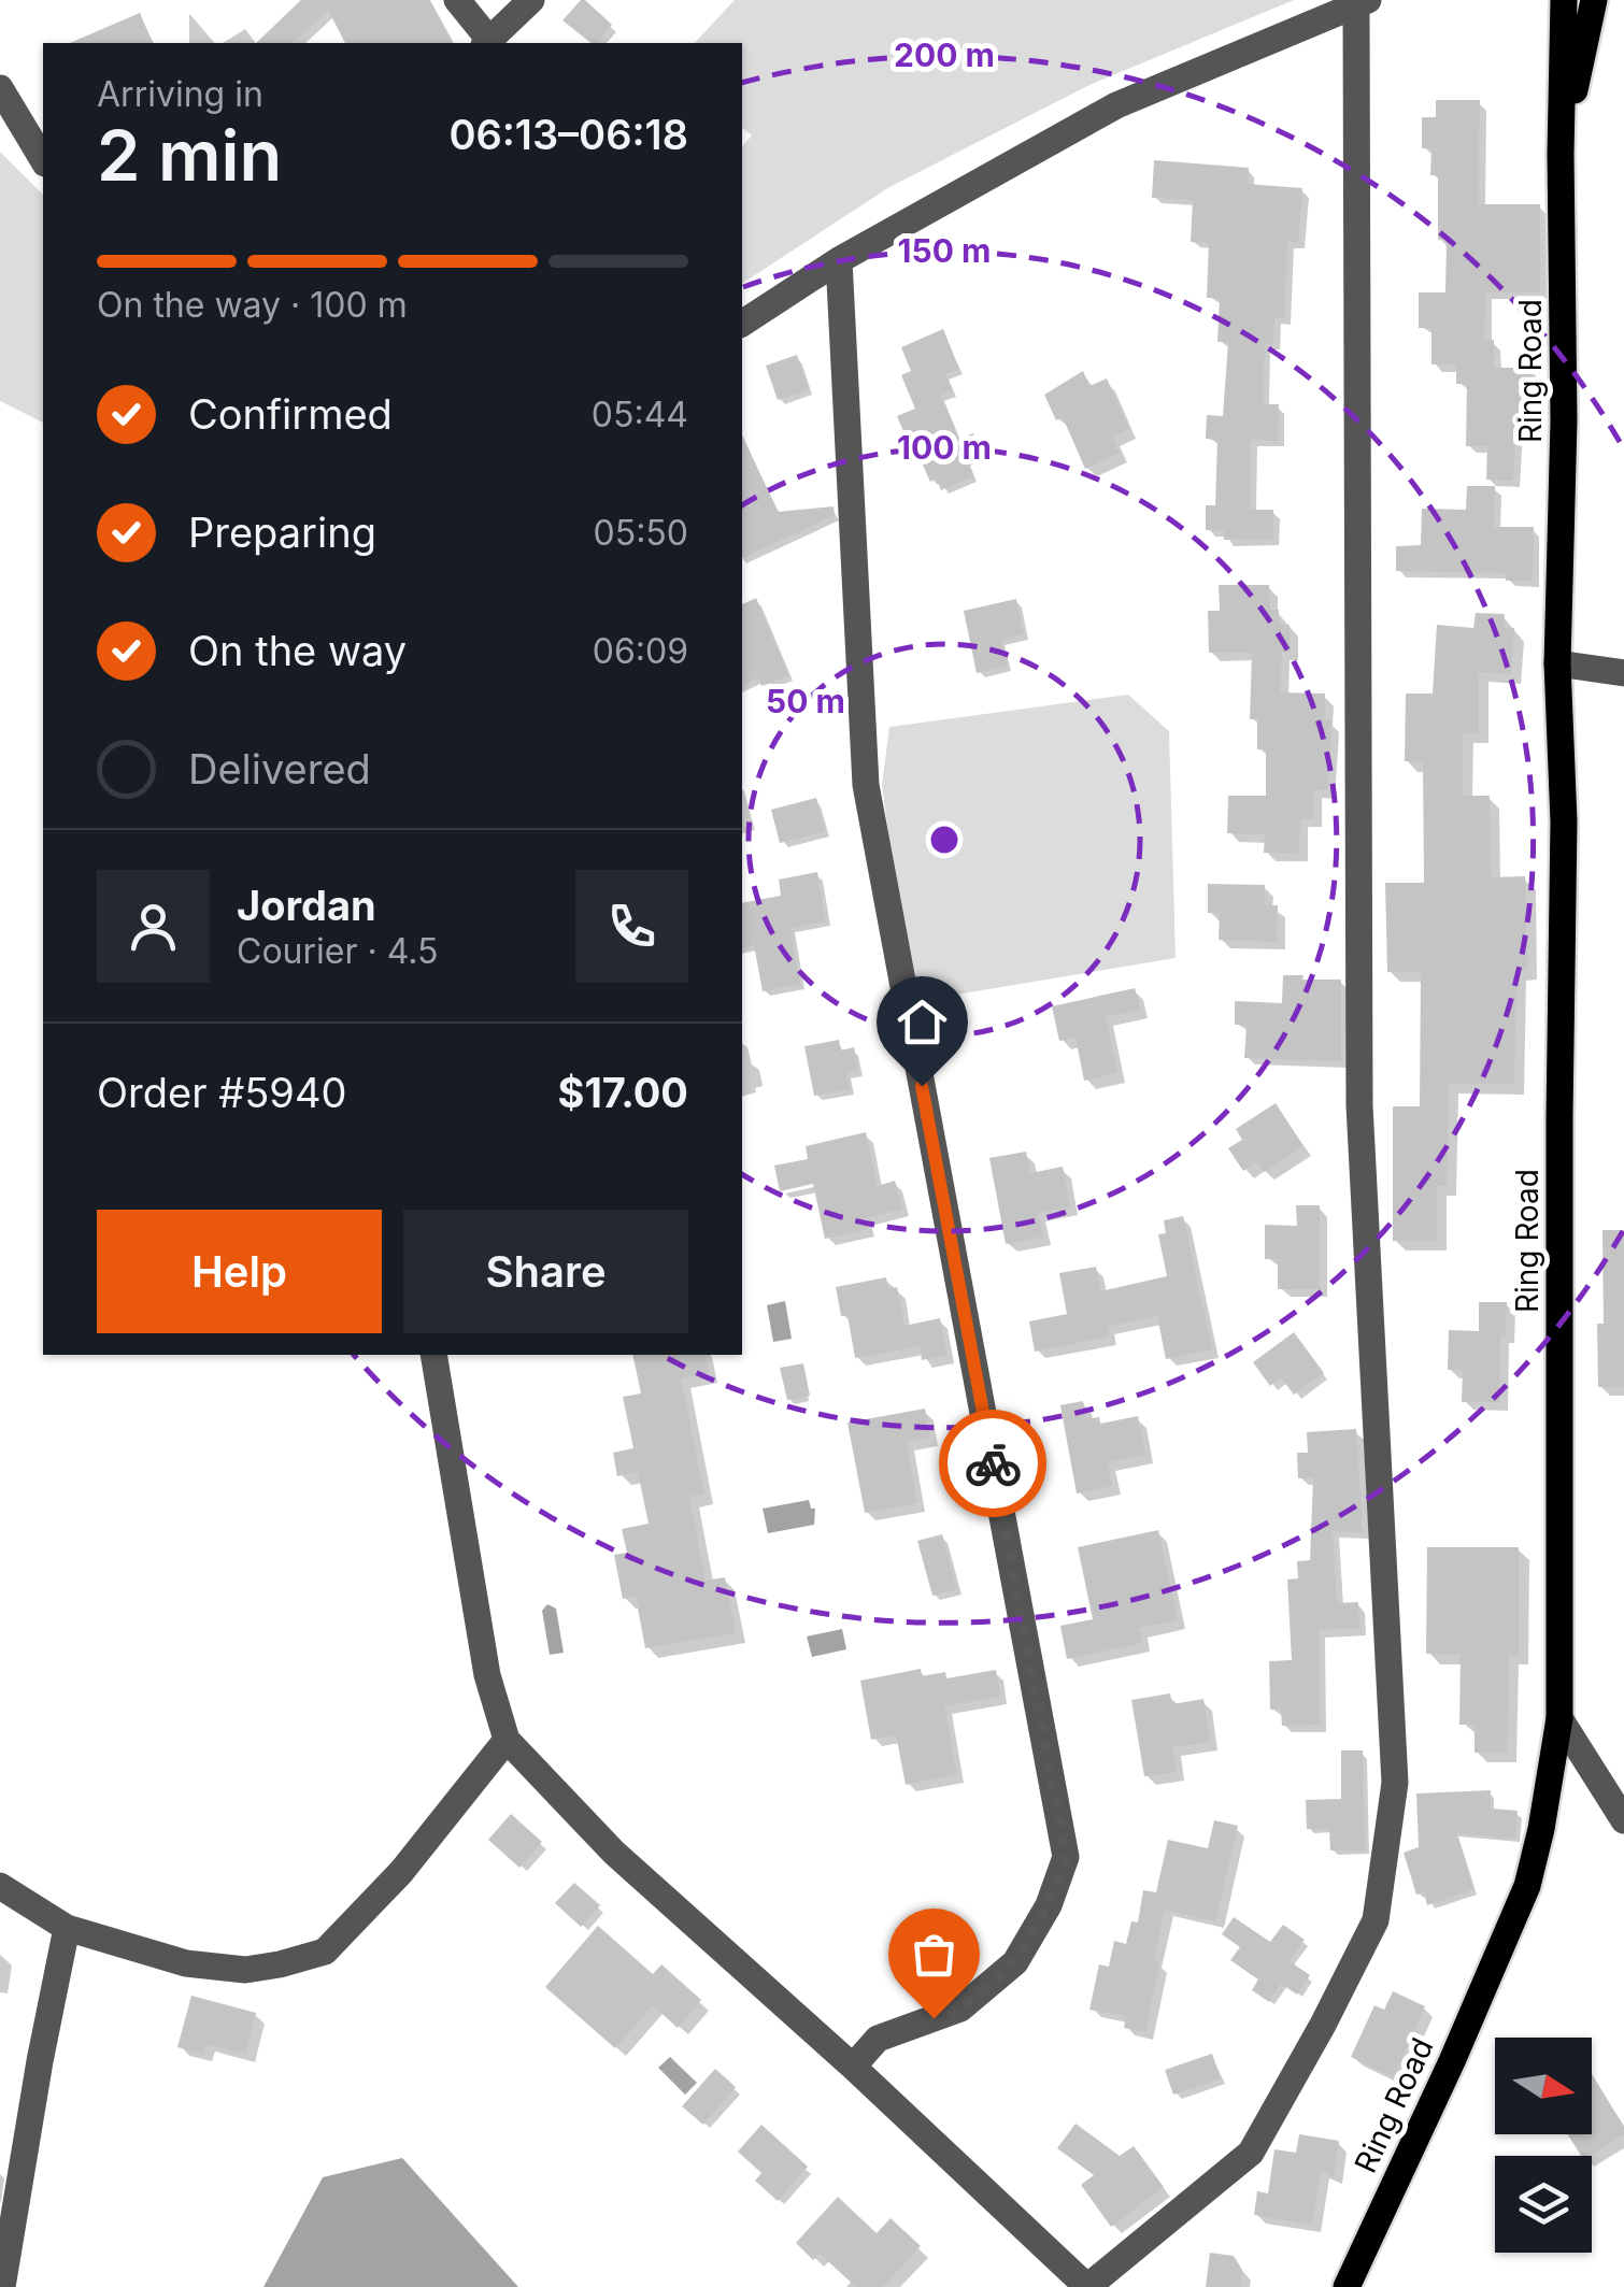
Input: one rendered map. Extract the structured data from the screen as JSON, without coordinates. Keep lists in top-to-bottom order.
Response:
{
  "streets": {
    "main road": ["Ring Road"]
  },
  "north": "right",
  "page": {
    "heading": ["2 min", "Arriving in", "06:13–06:18"],
    "panel": [
      "Jordan",
      "Courier · 4.5",
      "Order #5940",
      "$17.00"
    ],
    "bar": "On the way · 100 m",
    "list": [
      ["Confirmed", "05:44"],
      ["Preparing", "05:50"],
      ["On the way", "06:09"],
      "Delivered"
    ],
    "buttons": ["Help", "Share"]
  },
  "rings": [
    "200 m",
    "150 m",
    "100 m",
    "50 m"
  ]
}
